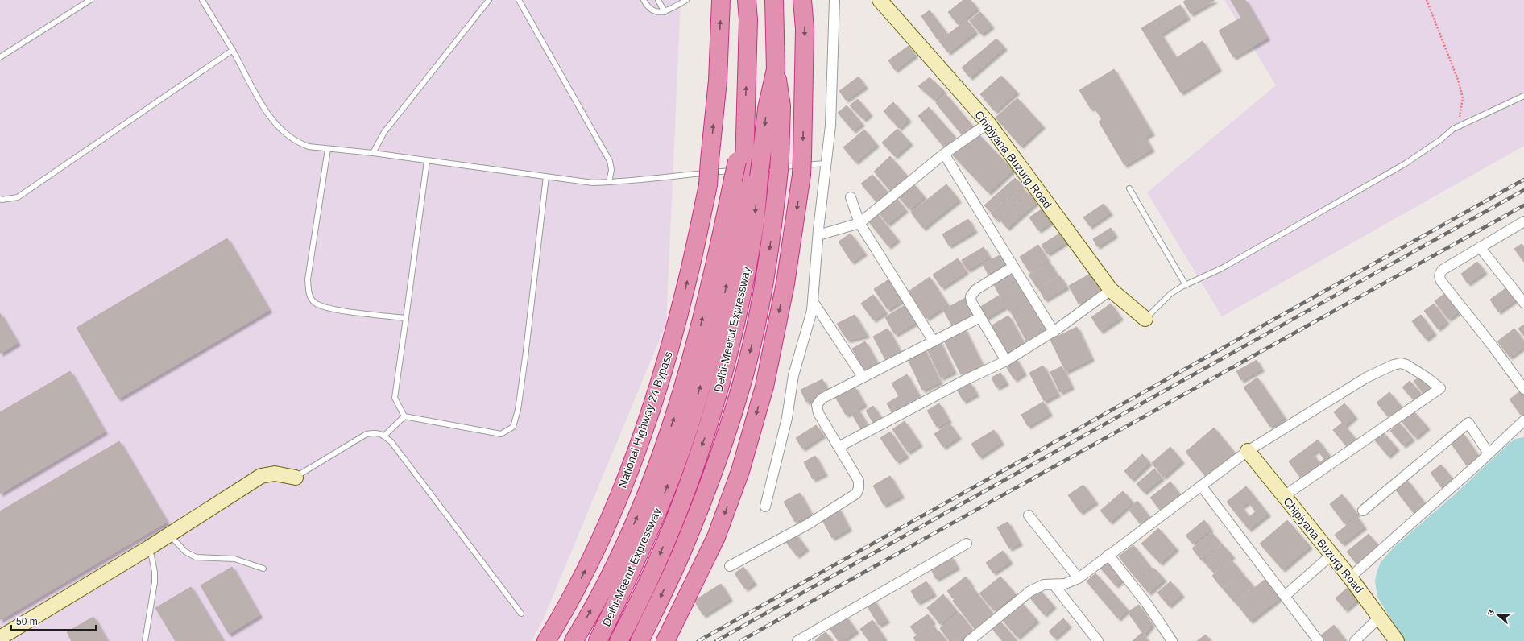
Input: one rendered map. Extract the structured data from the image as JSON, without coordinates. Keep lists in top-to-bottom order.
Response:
{
  "streets": {
    "highway": ["Delhi-Meerut Expressway", "National Highway 24 Bypass"],
    "street": ["Chipiyana Buzurg Road"]
  },
  "scale_bar": "50 m",
  "north": "left"
}
